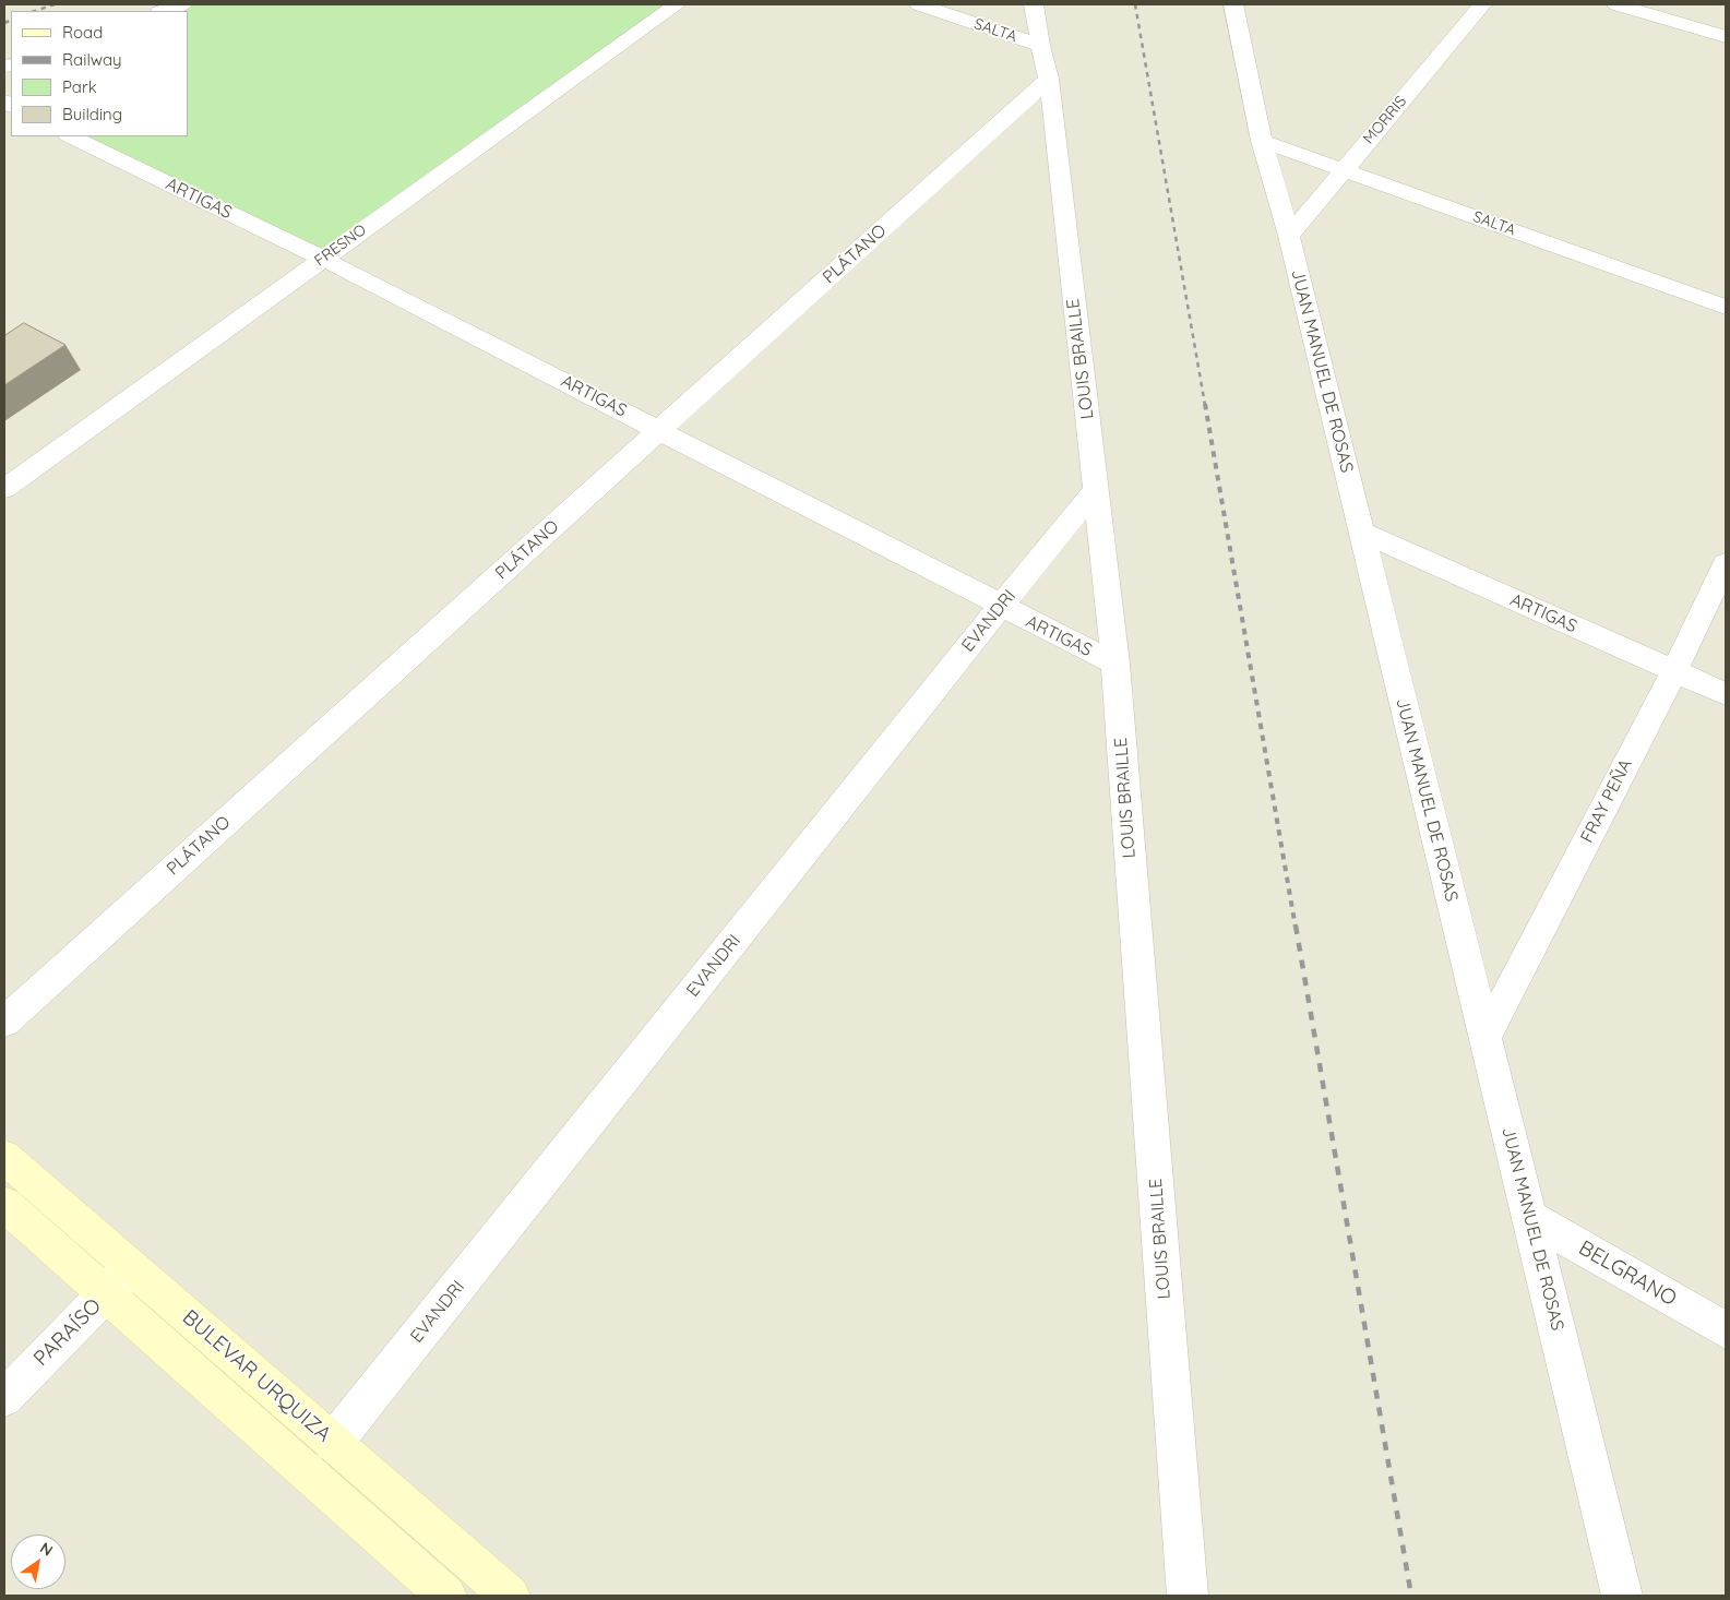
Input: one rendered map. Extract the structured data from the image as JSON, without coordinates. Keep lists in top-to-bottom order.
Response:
{
  "streets": {
    "main road": ["BULEVAR URQUIZA"],
    "street": [
      "SALTA",
      "MORRIS",
      "ARTIGAS",
      "FRESNO",
      "PLÁTANO",
      "LOUIS BRAILLE",
      "JUAN MANUEL DE ROSAS",
      "EVANDRI",
      "FRAY PEÑA",
      "BELGRANO",
      "PARAÍSO"
    ]
  },
  "crossings": [
    ["SALTA", "MORRIS"],
    ["SALTA", "LOUIS BRAILLE"],
    ["SALTA", "JUAN MANUEL DE ROSAS"],
    ["MORRIS", "JUAN MANUEL DE ROSAS"],
    ["ARTIGAS", "FRESNO"],
    ["ARTIGAS", "PLÁTANO"],
    ["ARTIGAS", "LOUIS BRAILLE"],
    ["ARTIGAS", "JUAN MANUEL DE ROSAS"],
    ["ARTIGAS", "EVANDRI"],
    ["ARTIGAS", "FRAY PEÑA"],
    ["PLÁTANO", "LOUIS BRAILLE"],
    ["LOUIS BRAILLE", "EVANDRI"],
    ["JUAN MANUEL DE ROSAS", "FRAY PEÑA"],
    ["JUAN MANUEL DE ROSAS", "BELGRANO"],
    ["EVANDRI", "BULEVAR URQUIZA"],
    ["PARAÍSO", "BULEVAR URQUIZA"]
  ],
  "legend": [
    "Road",
    "Railway",
    "Park",
    "Building"
  ],
  "north": "top right"
}
